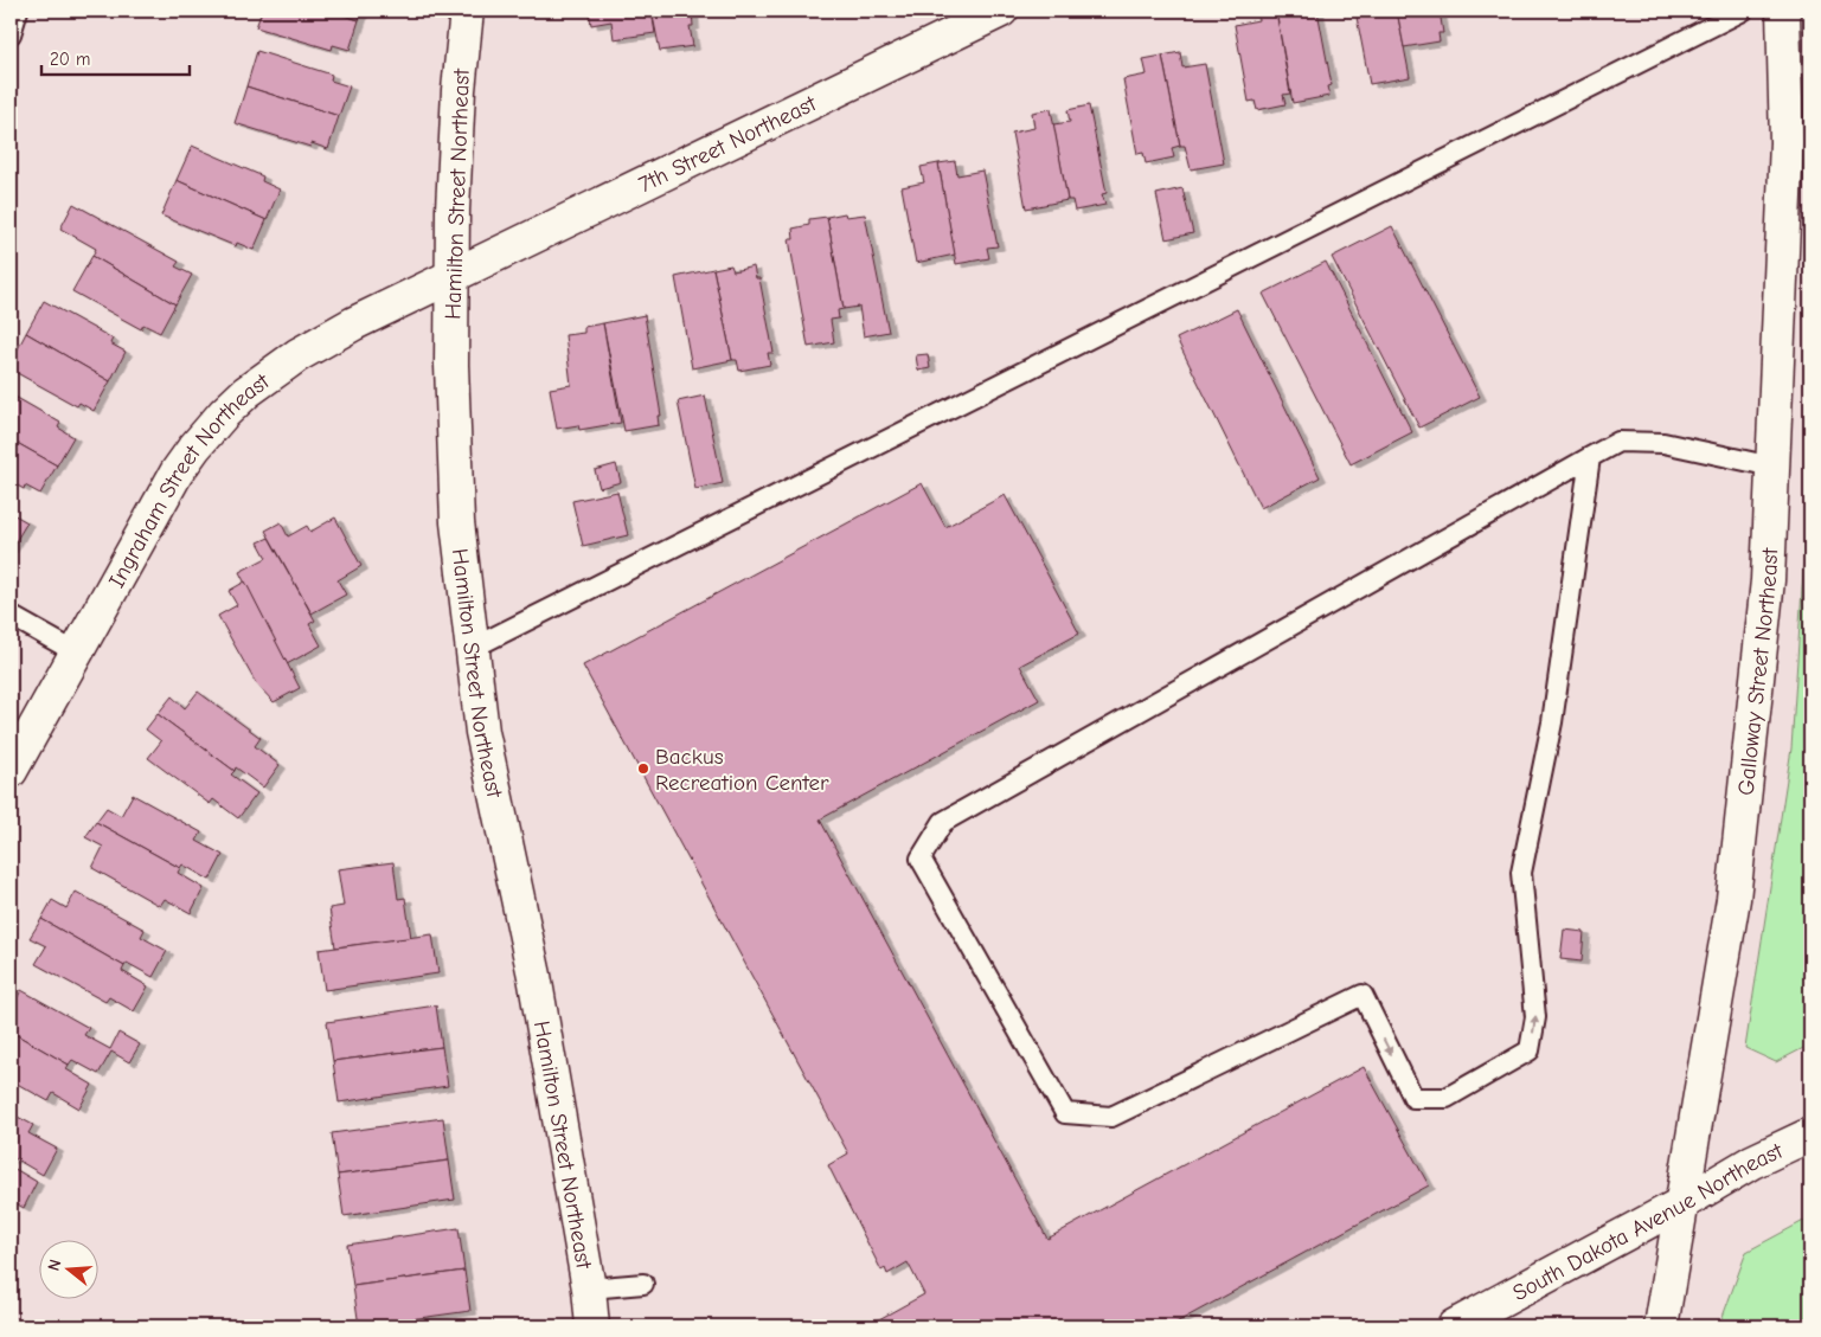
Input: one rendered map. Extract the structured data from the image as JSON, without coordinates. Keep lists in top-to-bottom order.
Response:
{
  "streets": {
    "street": [
      "7th Street Northeast",
      "Hamilton Street Northeast",
      "Ingraham Street Northeast",
      "Galloway Street Northeast",
      "South Dakota Avenue Northeast"
    ]
  },
  "crossings": [
    ["7th Street Northeast", "Hamilton Street Northeast"],
    ["7th Street Northeast", "Ingraham Street Northeast"],
    ["Hamilton Street Northeast", "Ingraham Street Northeast"],
    ["Galloway Street Northeast", "South Dakota Avenue Northeast"]
  ],
  "places": ["Backus Recreation Center"],
  "scale_bar": "20 m",
  "north": "left"
}
